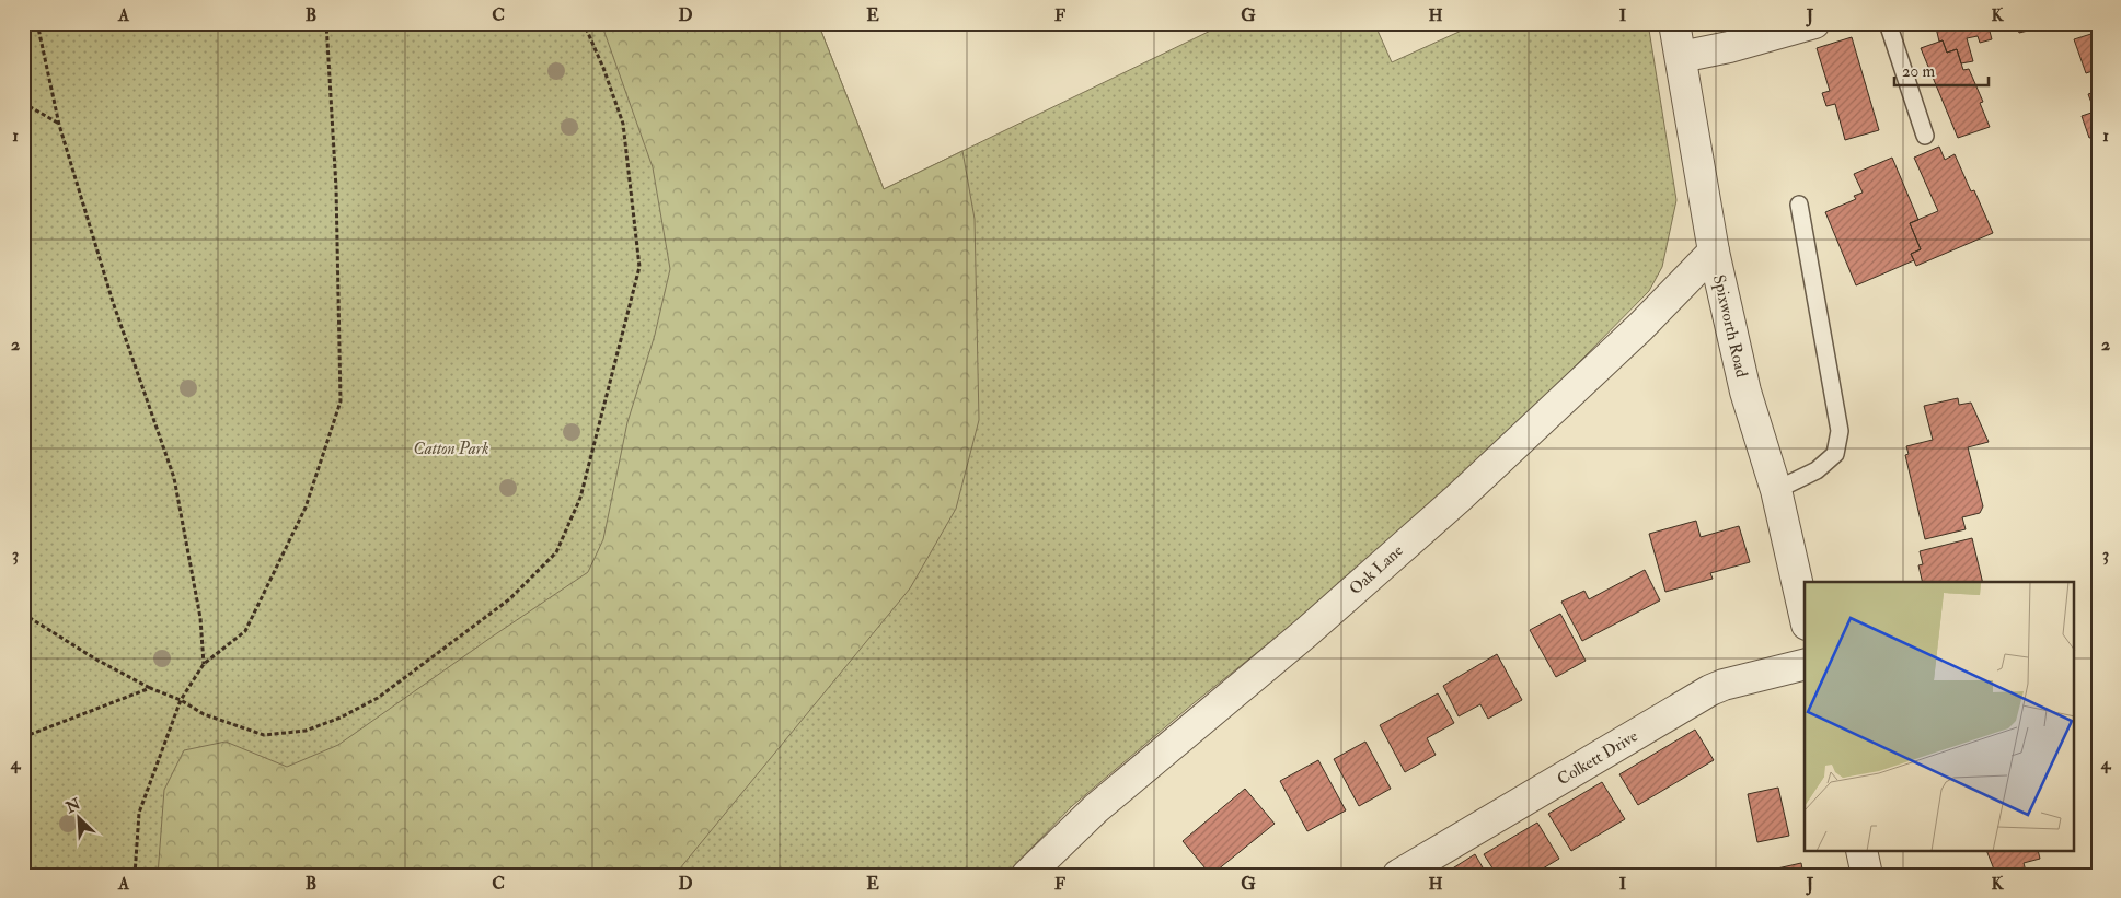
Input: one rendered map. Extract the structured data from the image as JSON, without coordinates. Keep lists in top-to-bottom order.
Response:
{
  "streets": {
    "street": ["Spixworth Road", "Oak Lane", "Colkett Drive"]
  },
  "crossings": [
    ["Spixworth Road", "Oak Lane"]
  ],
  "parks": ["Catton Park"],
  "scale_bar": "20 m",
  "north": "top left",
  "grid": {
    "columns": [
      "A",
      "B",
      "C",
      "D",
      "E",
      "F",
      "G",
      "H",
      "I",
      "J",
      "K"
    ],
    "rows": [
      "1",
      "2",
      "3",
      "4"
    ]
  }
}
